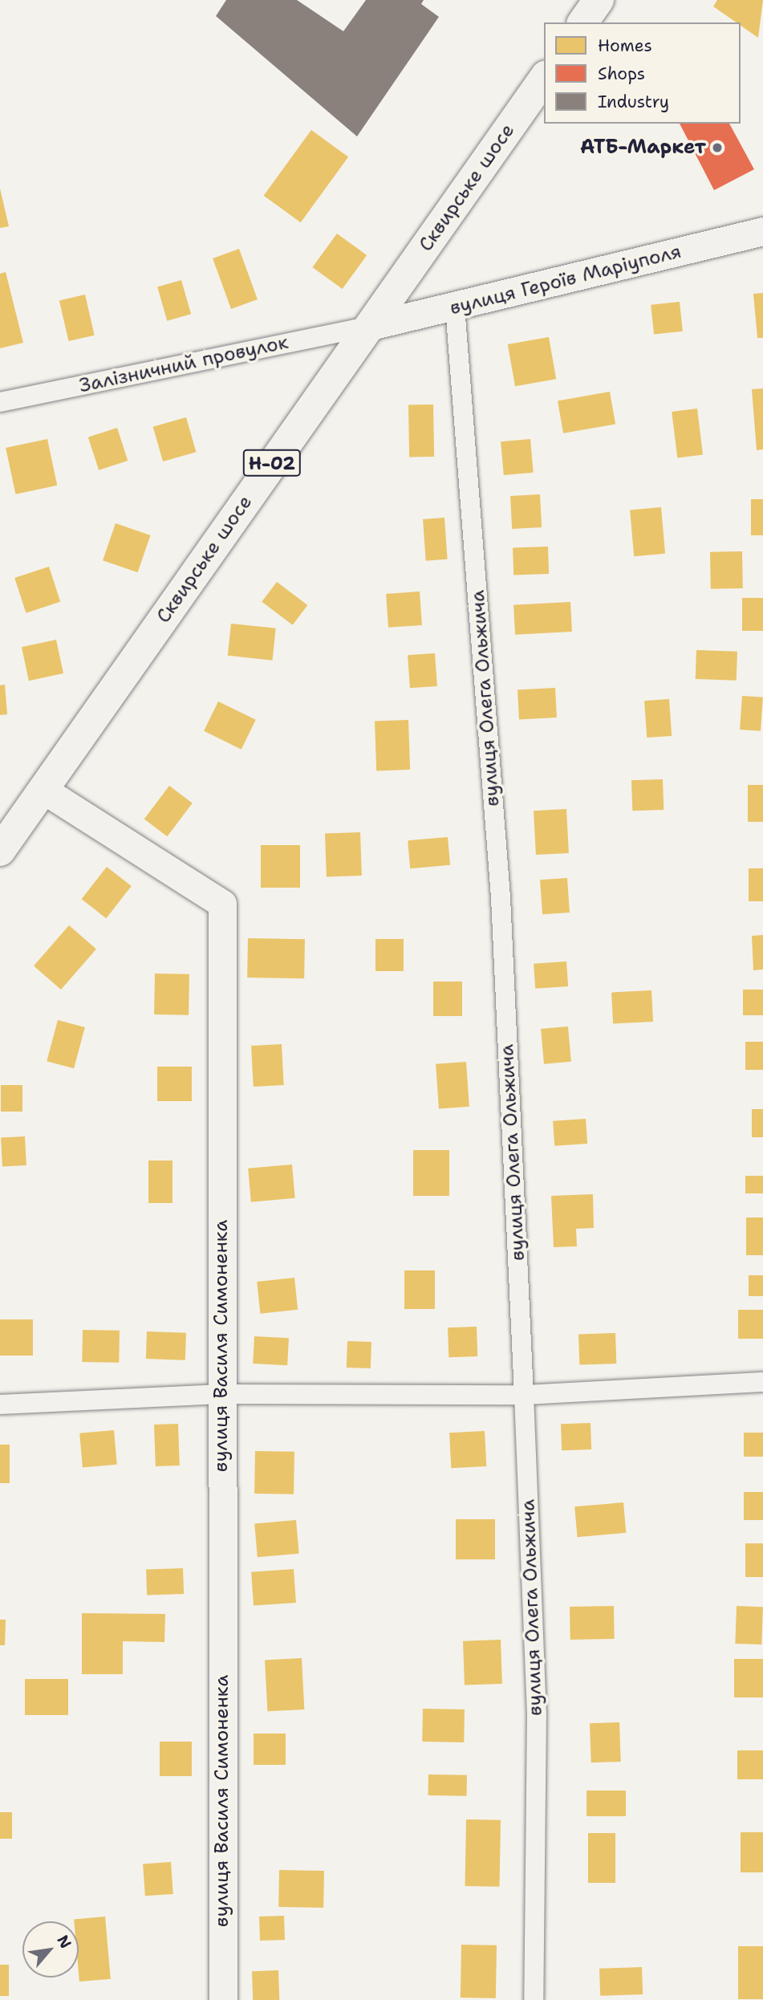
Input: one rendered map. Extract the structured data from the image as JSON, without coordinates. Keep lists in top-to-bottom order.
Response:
{
  "streets": {
    "main road": ["Сквирське шосе", "Н-02"],
    "street": [
      "вулиця Героїв Маріуполя",
      "Залізничний провулок",
      "вулиця Олега Ольжича",
      "вулиця Василя Симоненка"
    ]
  },
  "crossings": [
    ["Сквирське шосе", "вулиця Героїв Маріуполя"],
    ["Сквирське шосе", "Залізничний провулок"],
    ["Сквирське шосе", "вулиця Василя Симоненка"],
    ["вулиця Героїв Маріуполя", "Залізничний провулок"],
    ["вулиця Героїв Маріуполя", "вулиця Олега Ольжича"]
  ],
  "places": ["АТБ-Маркет"],
  "legend": ["Homes", "Shops", "Industry"],
  "north": "top right"
}
